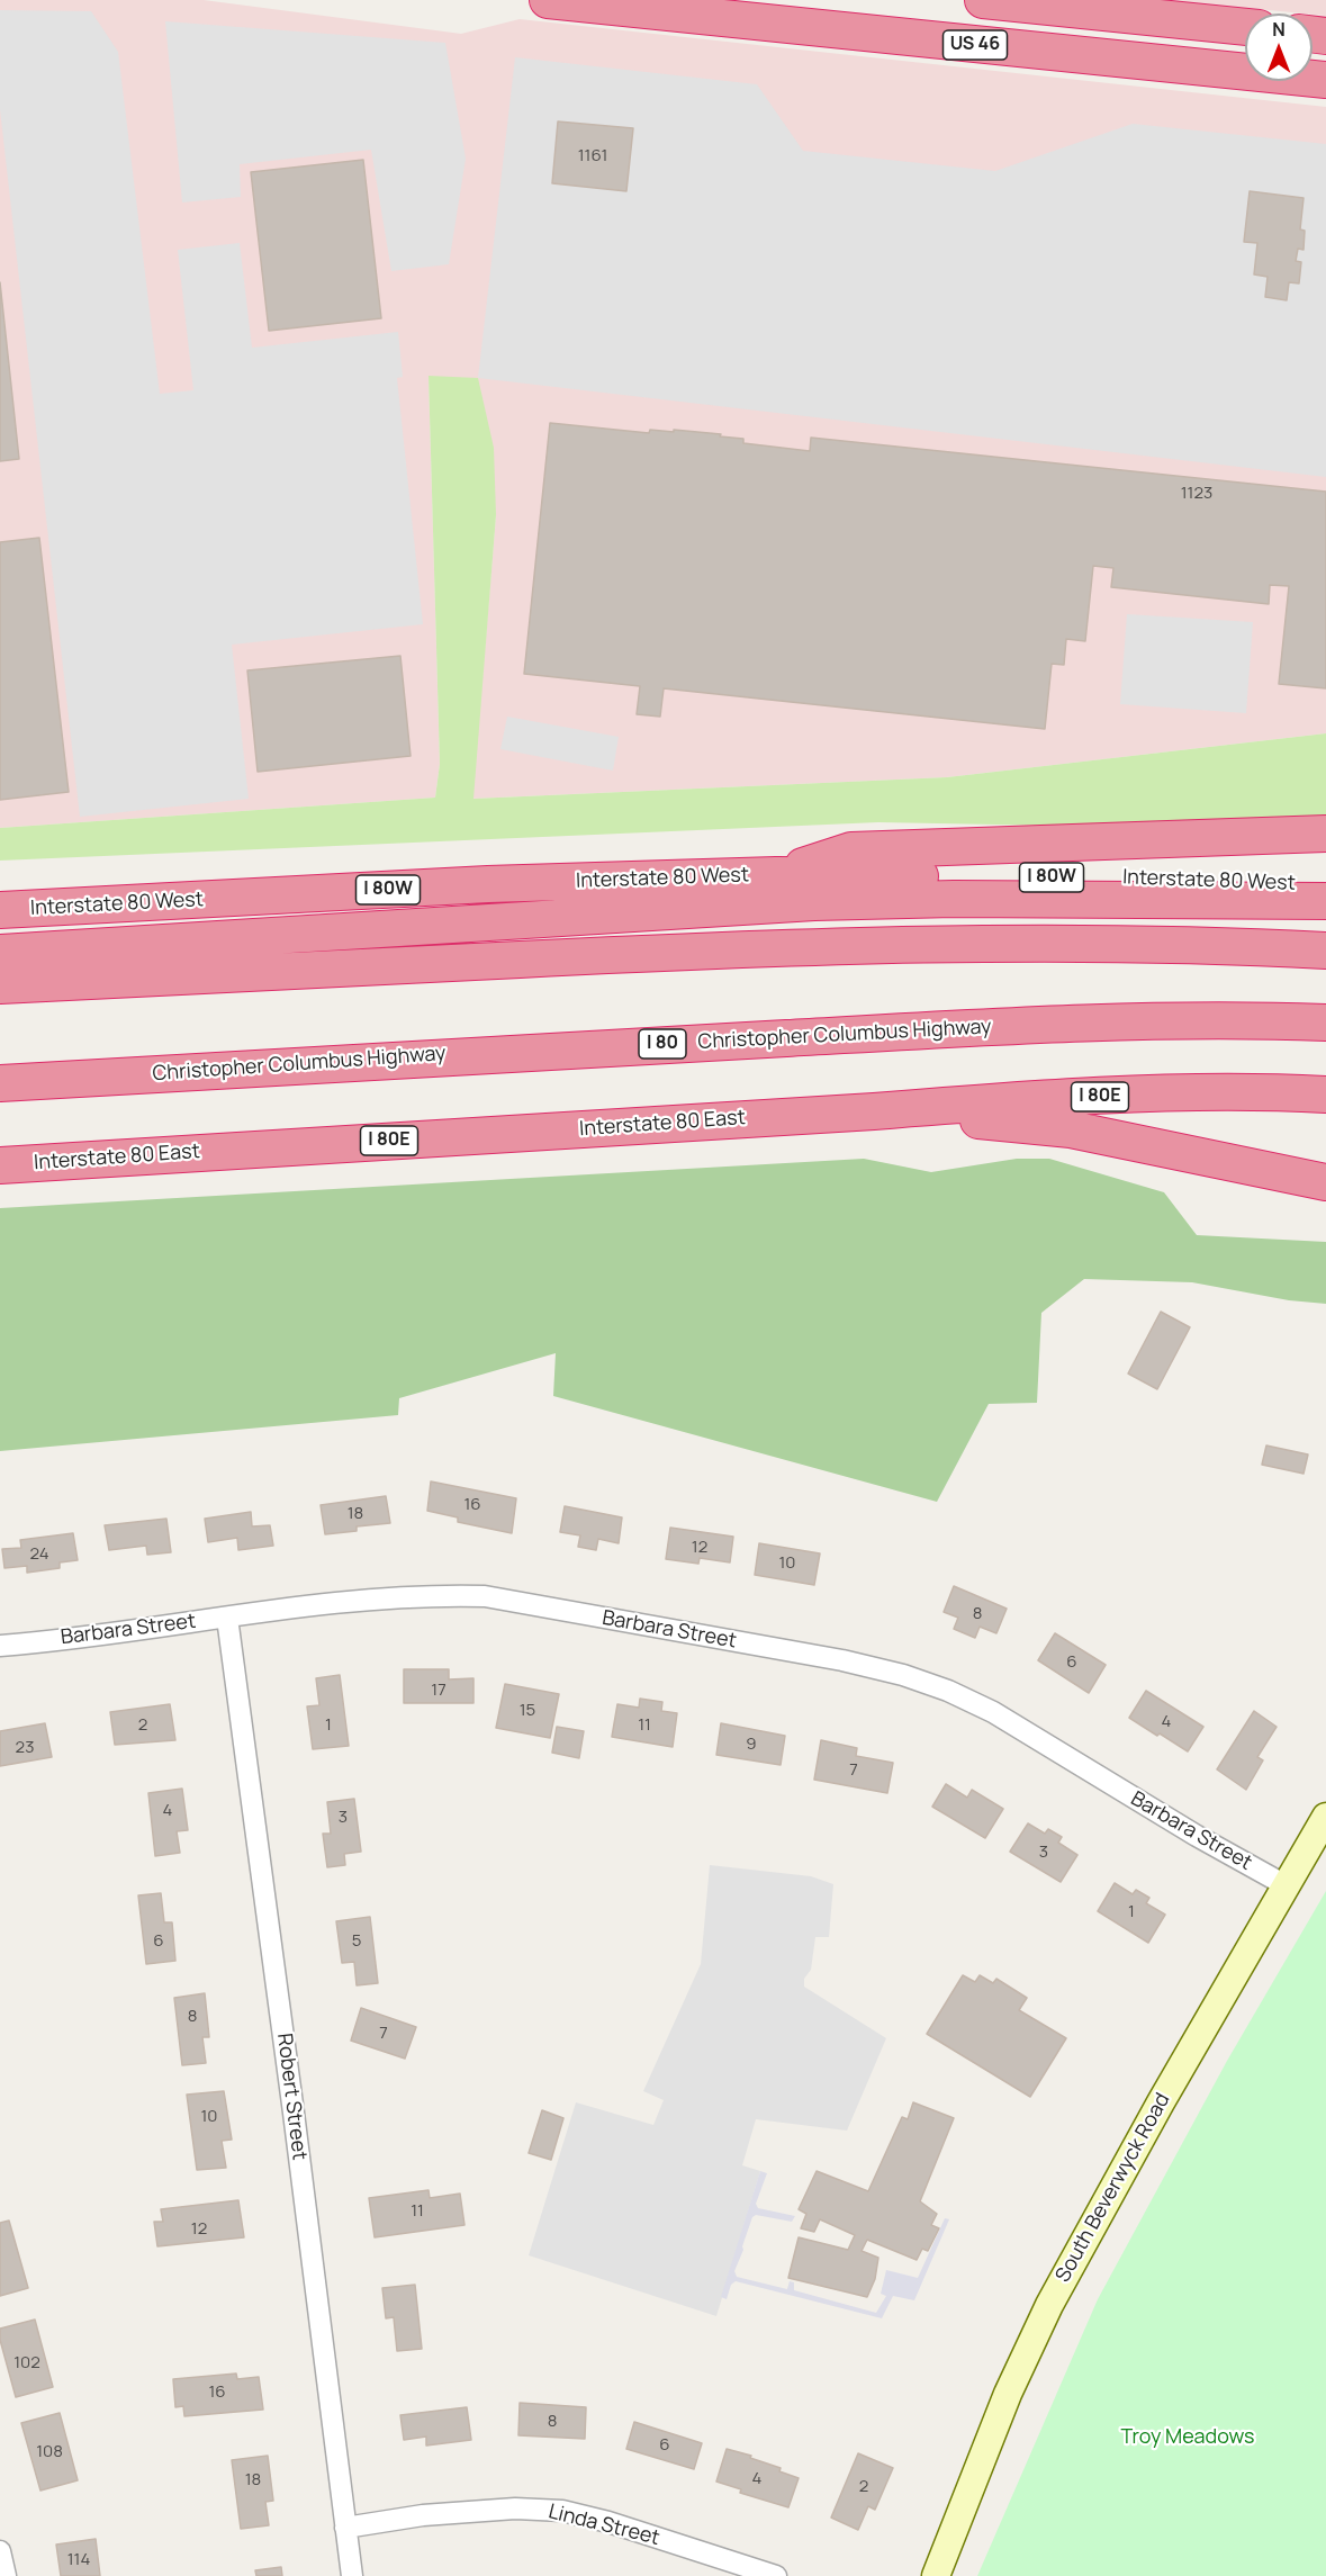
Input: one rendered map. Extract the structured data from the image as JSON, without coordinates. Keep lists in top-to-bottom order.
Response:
{
  "streets": {
    "highway": [
      "US 46",
      "I 80W",
      "Interstate 80 West",
      "Christopher Columbus Highway",
      "I 80",
      "I 80E",
      "Interstate 80 East"
    ],
    "main road": ["South Beverwyck Road"],
    "street": ["Barbara Street", "Robert Street", "Linda Street"]
  },
  "crossings": [
    ["Barbara Street", "Robert Street"],
    ["Barbara Street", "South Beverwyck Road"],
    ["Robert Street", "Linda Street"]
  ],
  "parks": ["Troy Meadows"],
  "house_numbers": [
    "1161",
    "1123",
    "16",
    "18",
    "12",
    "24",
    "10",
    "8",
    "6",
    "17",
    "15",
    "4",
    "2",
    "1",
    "11",
    "9",
    "23",
    "7",
    "4",
    "3",
    "3",
    "1",
    "6",
    "5",
    "8",
    "7",
    "10",
    "11",
    "12",
    "102",
    "16",
    "8",
    "6",
    "108",
    "4",
    "18",
    "2",
    "114"
  ],
  "north": "top"
}
